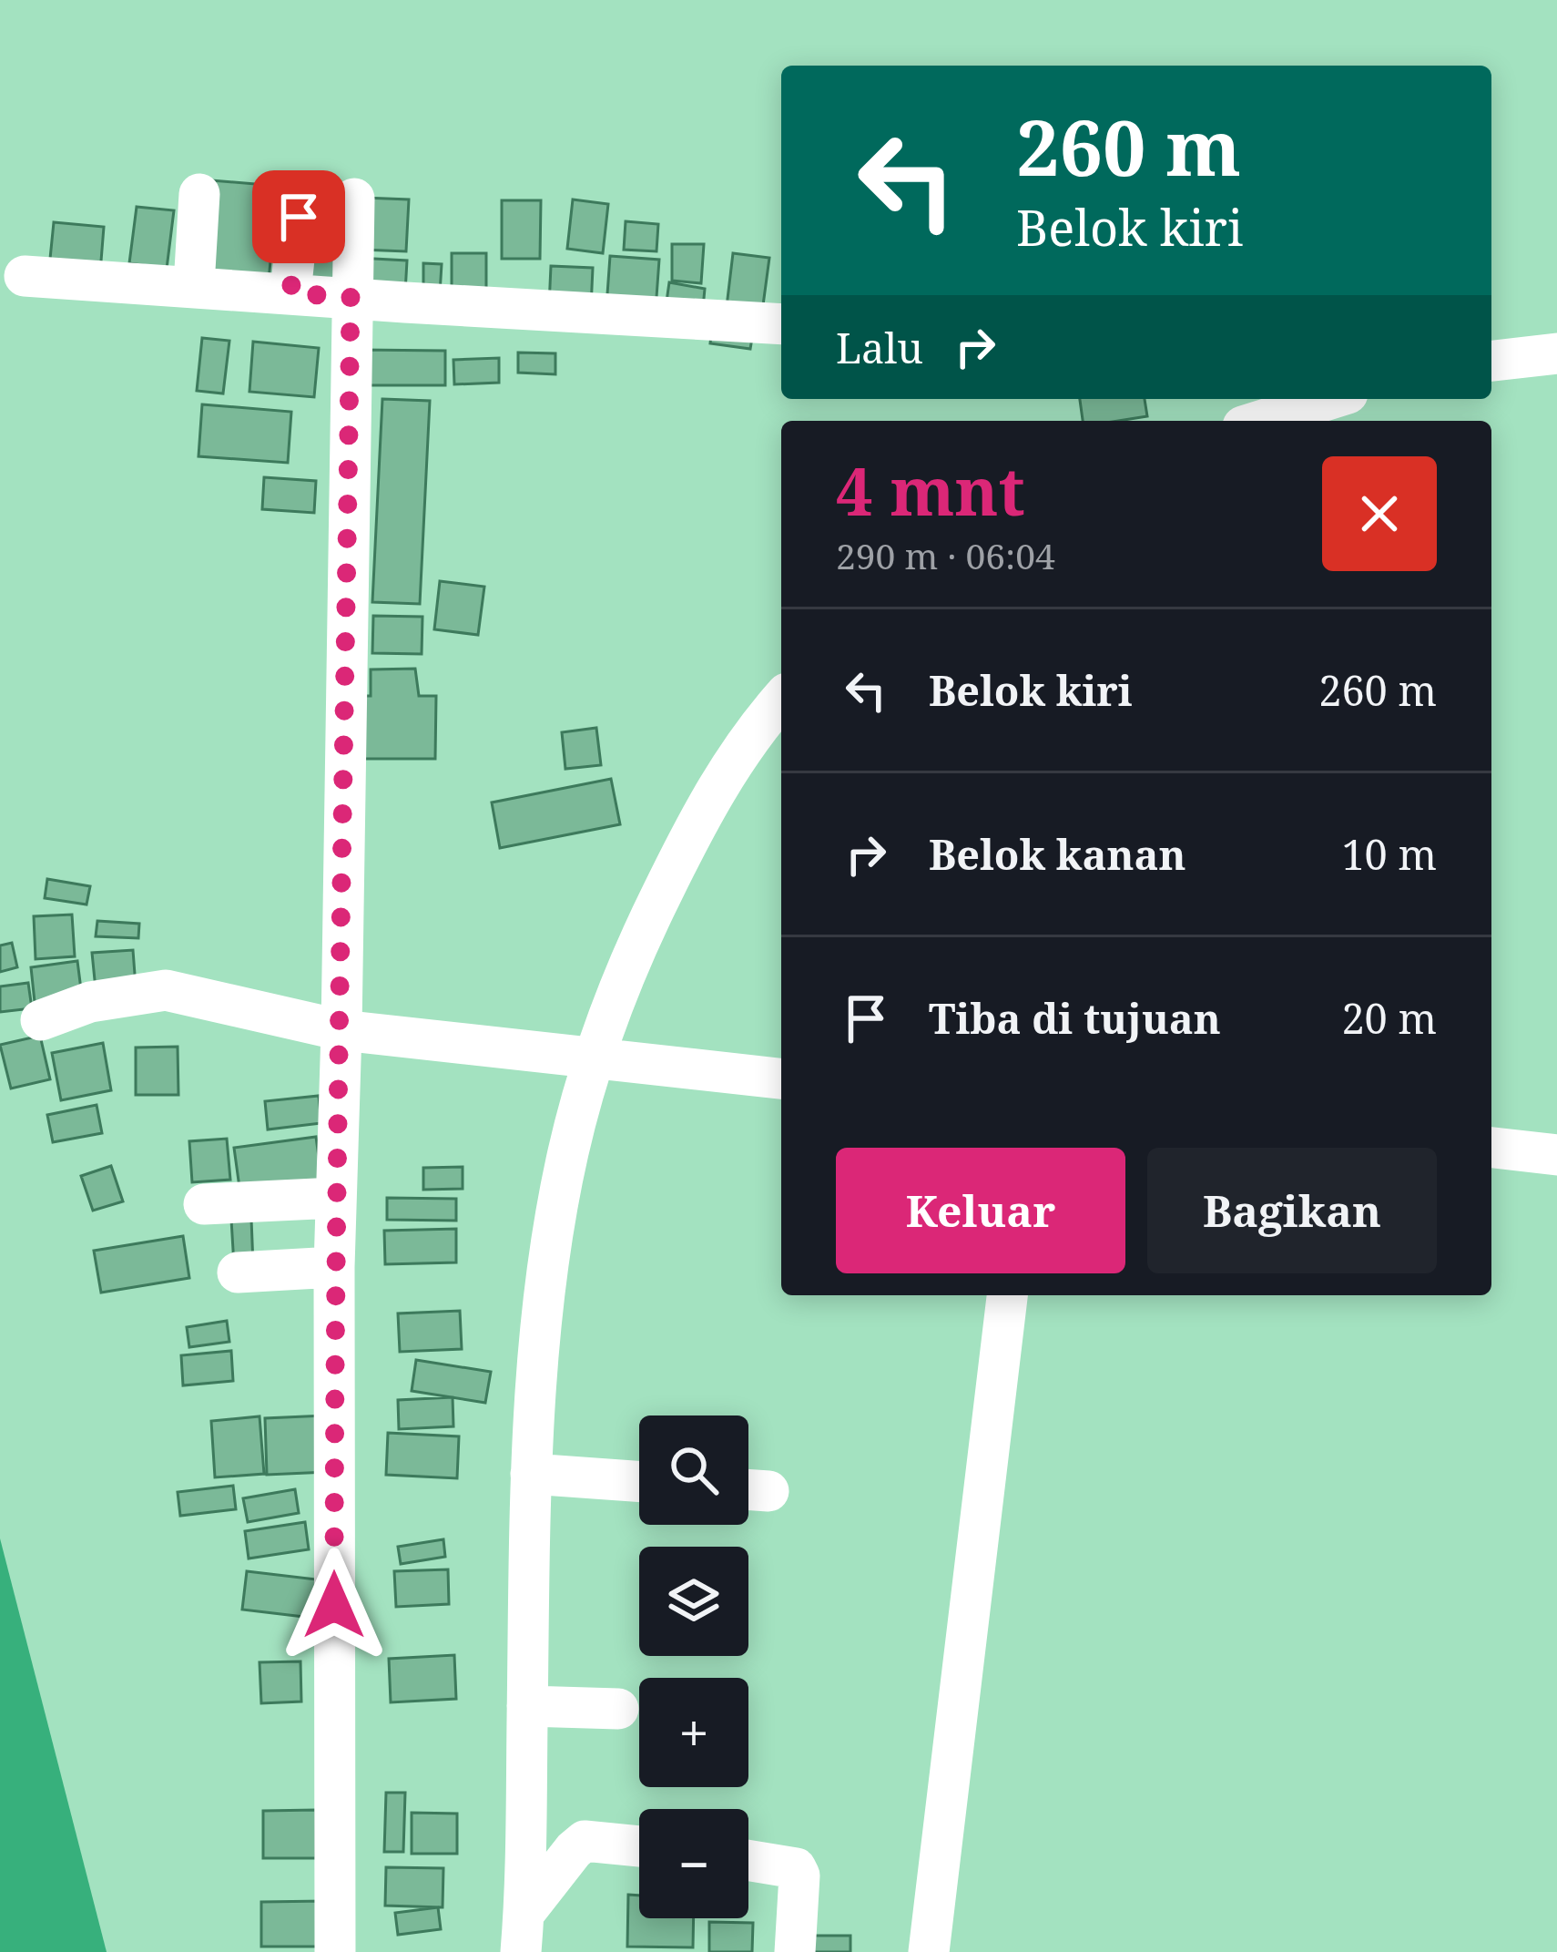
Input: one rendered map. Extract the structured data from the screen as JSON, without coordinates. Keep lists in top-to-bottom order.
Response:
{
  "page": {
    "turn": ["260 m", "Belok kiri"],
    "then": "Lalu",
    "heading": ["4 mnt", "290 m · 06:04"],
    "list": [
      {
        "name": "Belok kiri",
        "value": "260 m"
      },
      {
        "name": "Belok kanan",
        "value": "10 m"
      },
      {
        "name": "Tiba di tujuan",
        "value": "20 m"
      }
    ],
    "buttons": ["Keluar", "Bagikan"],
    "map_buttons": ["+", "−"]
  }
}
